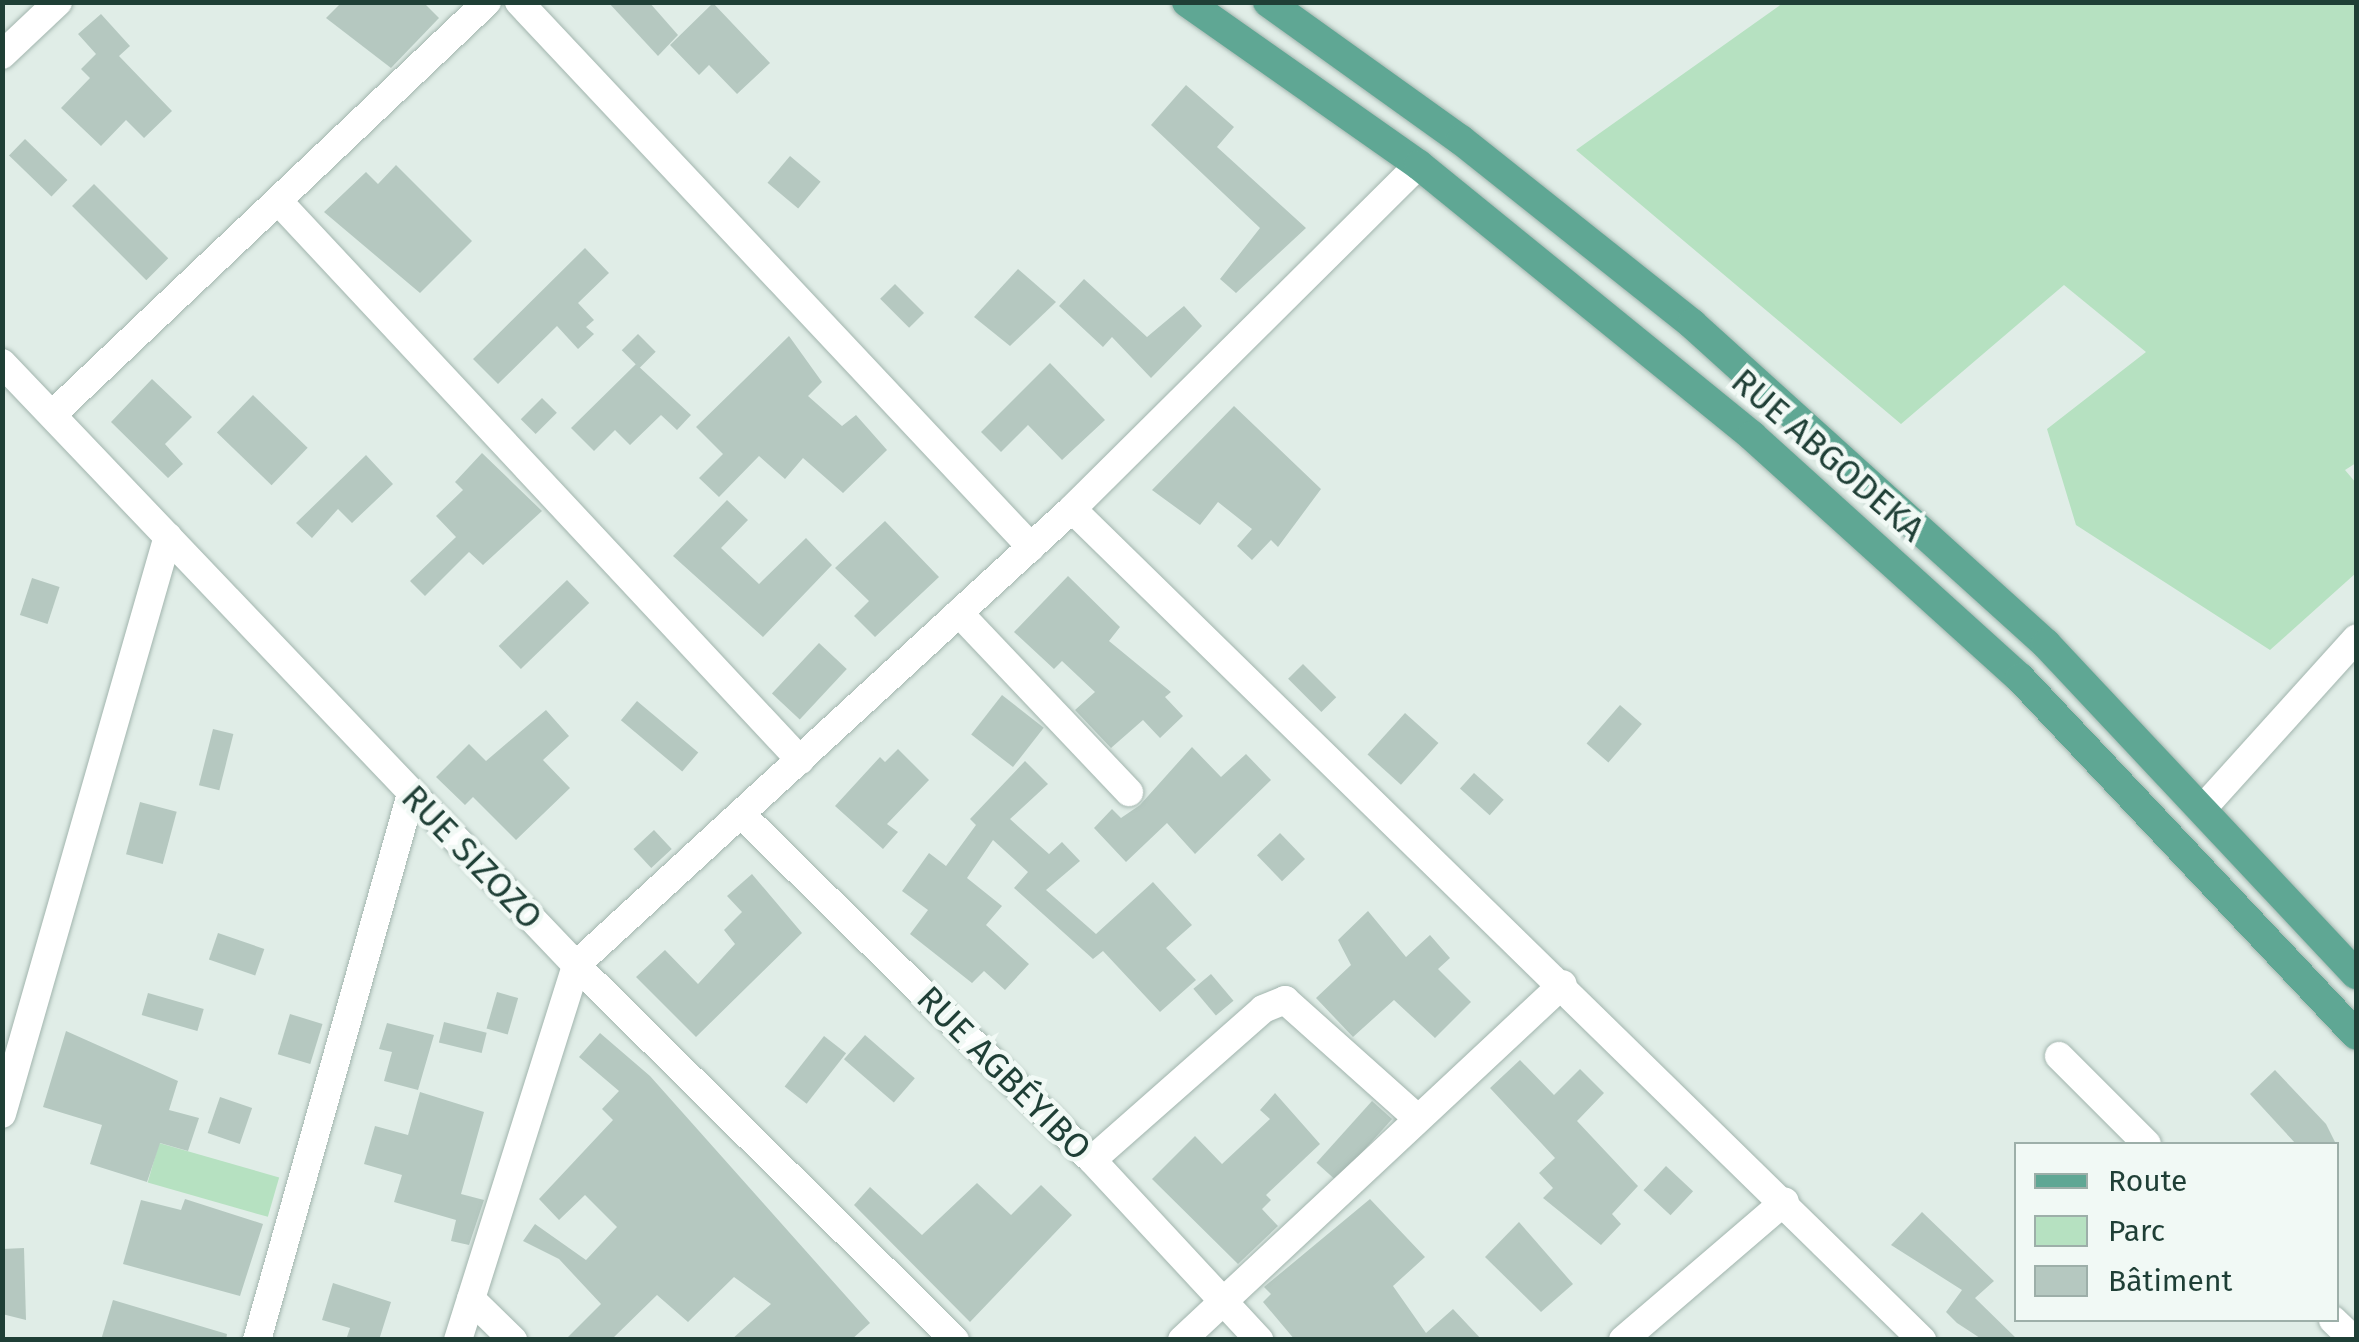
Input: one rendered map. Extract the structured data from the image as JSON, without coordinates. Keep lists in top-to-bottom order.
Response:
{
  "streets": {
    "main road": ["RUE ABGODEKA"],
    "street": ["RUE SIZOZO", "RUE AGBÉYIBO"]
  },
  "legend": ["Route", "Parc", "Bâtiment"]
}
